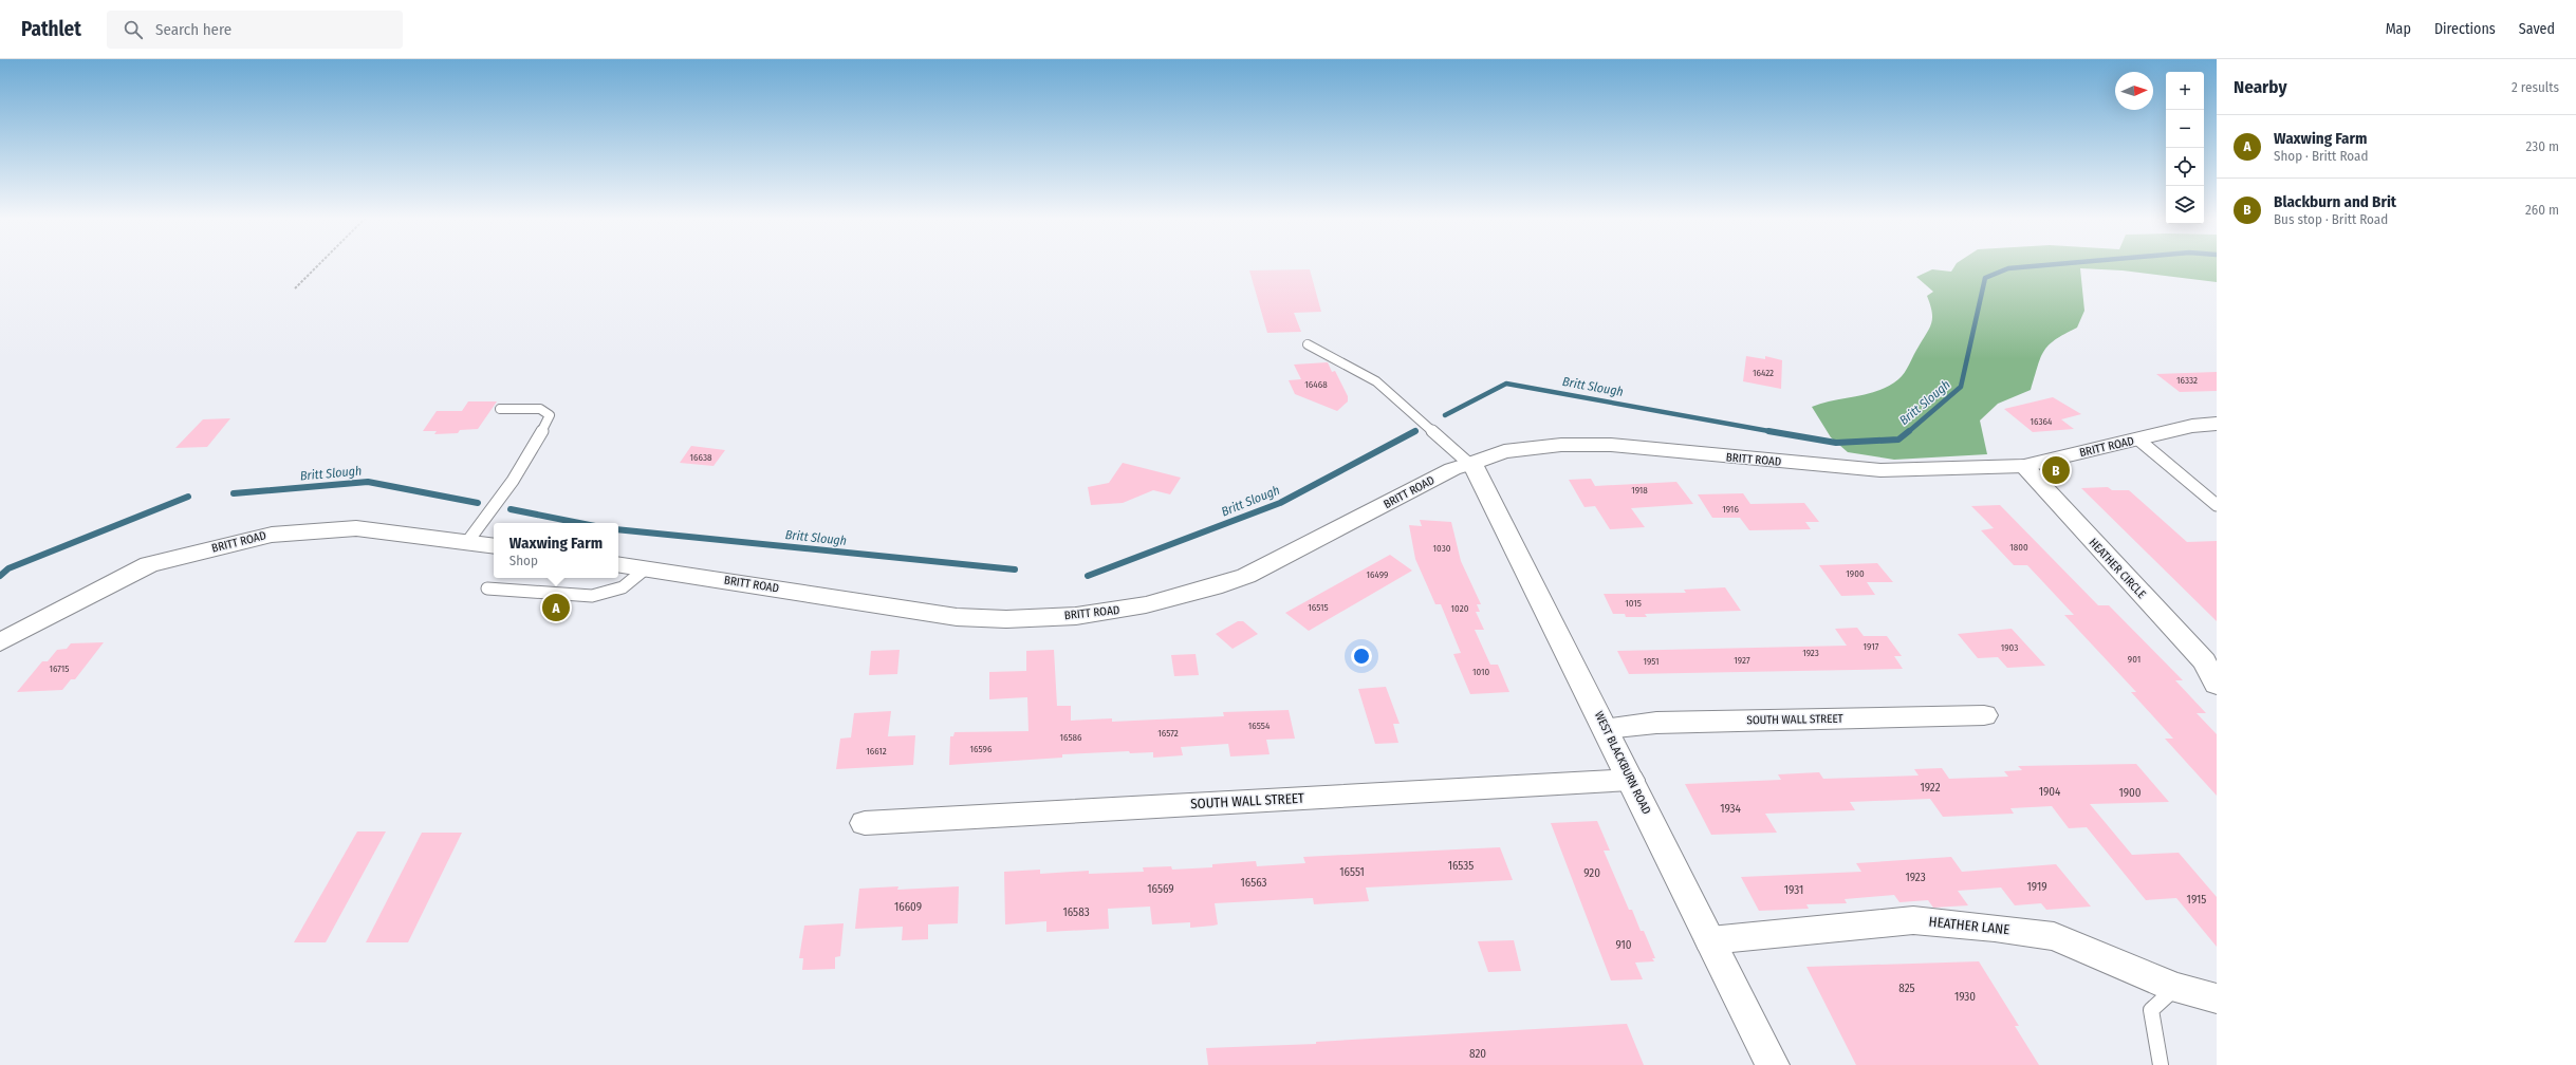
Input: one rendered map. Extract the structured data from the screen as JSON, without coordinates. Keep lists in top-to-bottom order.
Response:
{
  "streets": {
    "street": [
      "BRITT ROAD",
      "HEATHER CIRCLE",
      "SOUTH WALL STREET",
      "WEST BLACKBURN ROAD",
      "HEATHER LANE"
    ]
  },
  "crossings": [
    ["BRITT ROAD", "HEATHER CIRCLE"],
    ["BRITT ROAD", "WEST BLACKBURN ROAD"],
    ["SOUTH WALL STREET", "WEST BLACKBURN ROAD"],
    ["WEST BLACKBURN ROAD", "HEATHER LANE"]
  ],
  "water": ["Britt Slough"],
  "house_numbers": [
    "16422",
    "16332",
    "16468",
    "16364",
    "16638",
    "1918",
    "1916",
    "1800",
    "1030",
    "1900",
    "16499",
    "1015",
    "16515",
    "1020",
    "1917",
    "1903",
    "1923",
    "901",
    "1927",
    "1951",
    "16715",
    "1010",
    "16554",
    "16572",
    "16586",
    "16596",
    "16612",
    "1922",
    "1904",
    "1900",
    "1934",
    "16535",
    "16551",
    "920",
    "1923",
    "16563",
    "1919",
    "16569",
    "1931",
    "1915",
    "16609",
    "16583",
    "910",
    "825",
    "1930",
    "820"
  ],
  "north": "right",
  "page": {
    "header": "Pathlet",
    "search": "Search here",
    "nav": ["Map", "Directions", "Saved"],
    "heading": ["Nearby", "2 results"],
    "map_buttons": ["+", "−"],
    "list": [
      {
        "mark": "A",
        "name": "Waxwing Farm",
        "note": "Shop · Britt Road",
        "value": "230 m"
      },
      {
        "mark": "B",
        "name": "Blackburn and Brit",
        "note": "Bus stop · Britt Road",
        "value": "260 m"
      }
    ],
    "pins": ["B", "A"],
    "popup": ["Waxwing Farm", "Shop"]
  }
}
